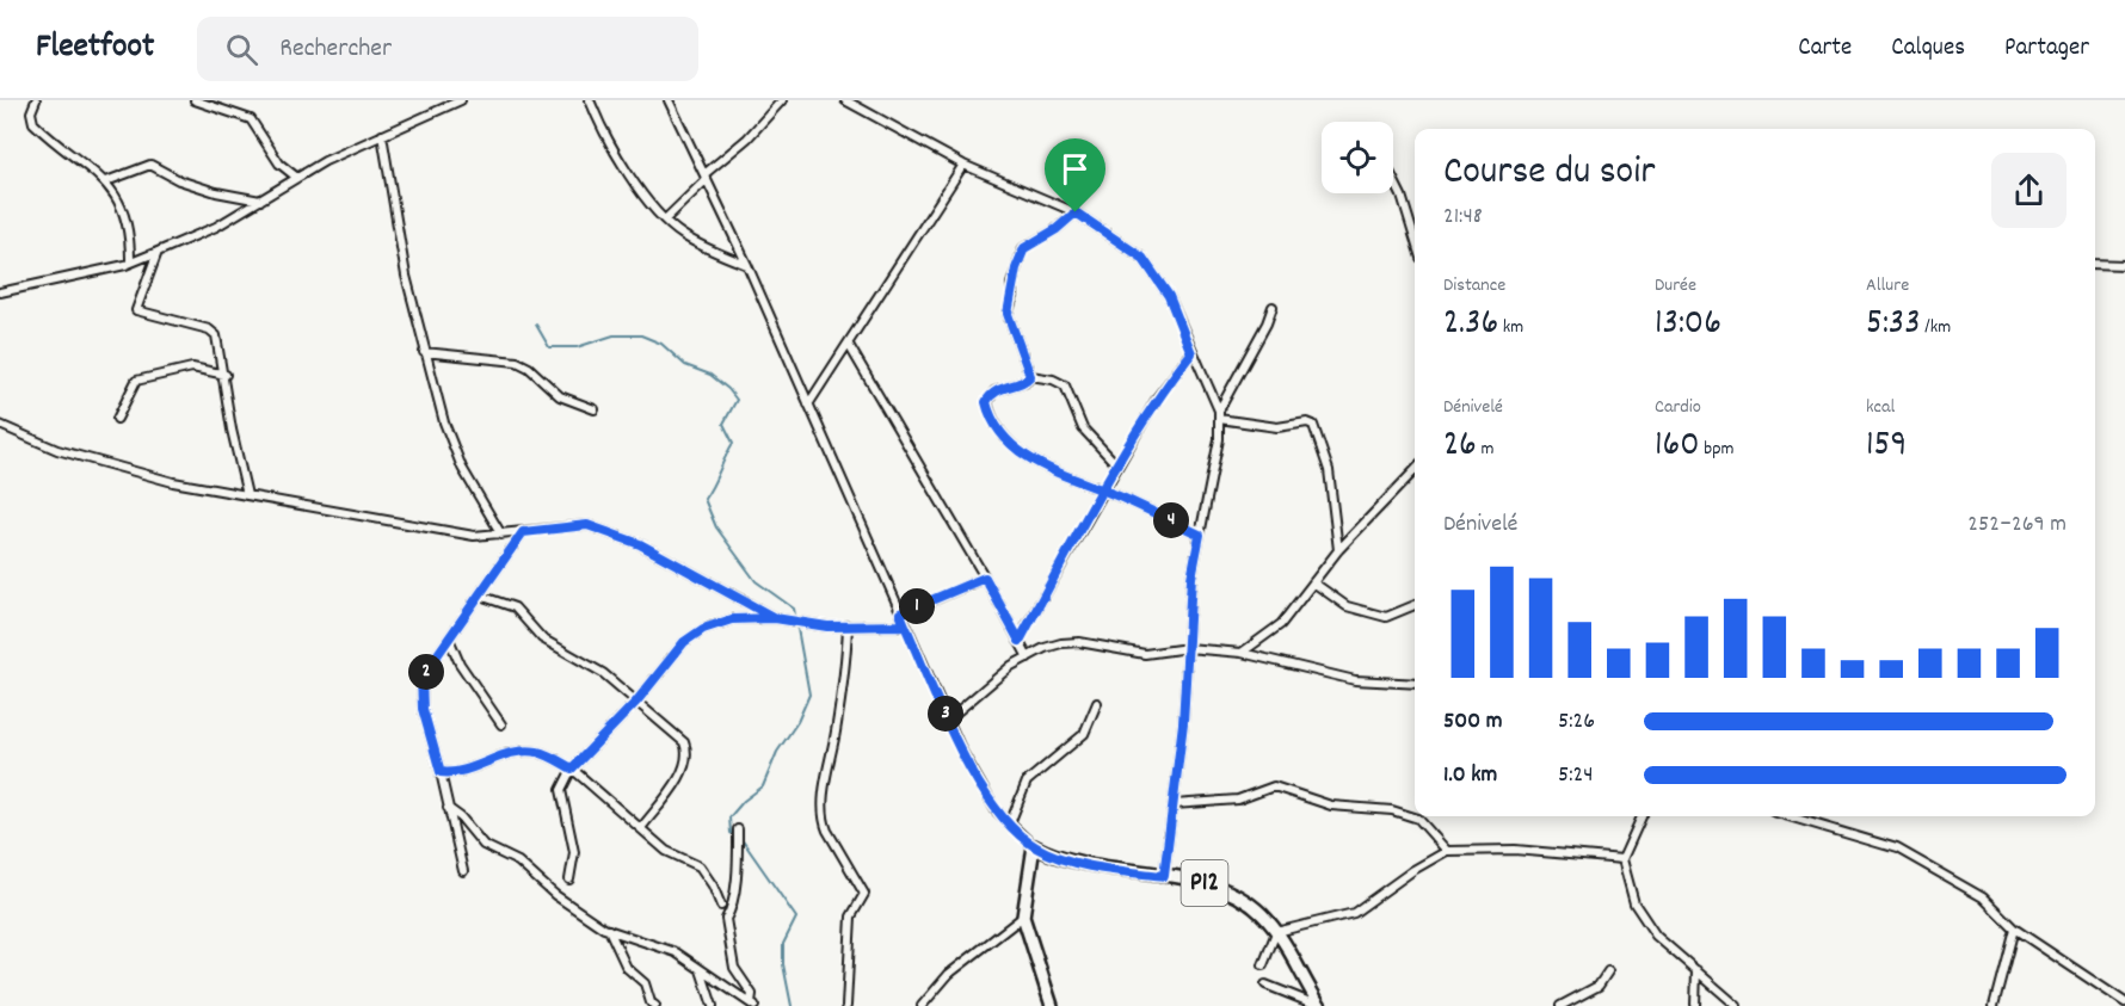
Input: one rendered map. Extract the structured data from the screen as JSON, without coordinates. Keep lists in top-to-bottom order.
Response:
{
  "streets": {
    "main road": ["P12"]
  },
  "page": {
    "header": "Fleetfoot",
    "search": "Rechercher",
    "nav": ["Carte", "Calques", "Partager"],
    "heading": ["Course du soir", "21:48"],
    "stats": [
      ["Distance", "2.36 km"],
      ["Durée", "13:06"],
      ["Allure", "5:33 /km"],
      ["Dénivelé", "26 m"],
      ["Cardio", "160 bpm"],
      ["kcal", "159"]
    ],
    "chart": ["Dénivelé", "252–269 m"],
    "pins": [
      "4",
      "1",
      "2",
      "3"
    ],
    "list": [
      {
        "name": "500 m",
        "note": "5:26"
      },
      {
        "name": "1.0 km",
        "note": "5:24"
      }
    ]
  }
}
